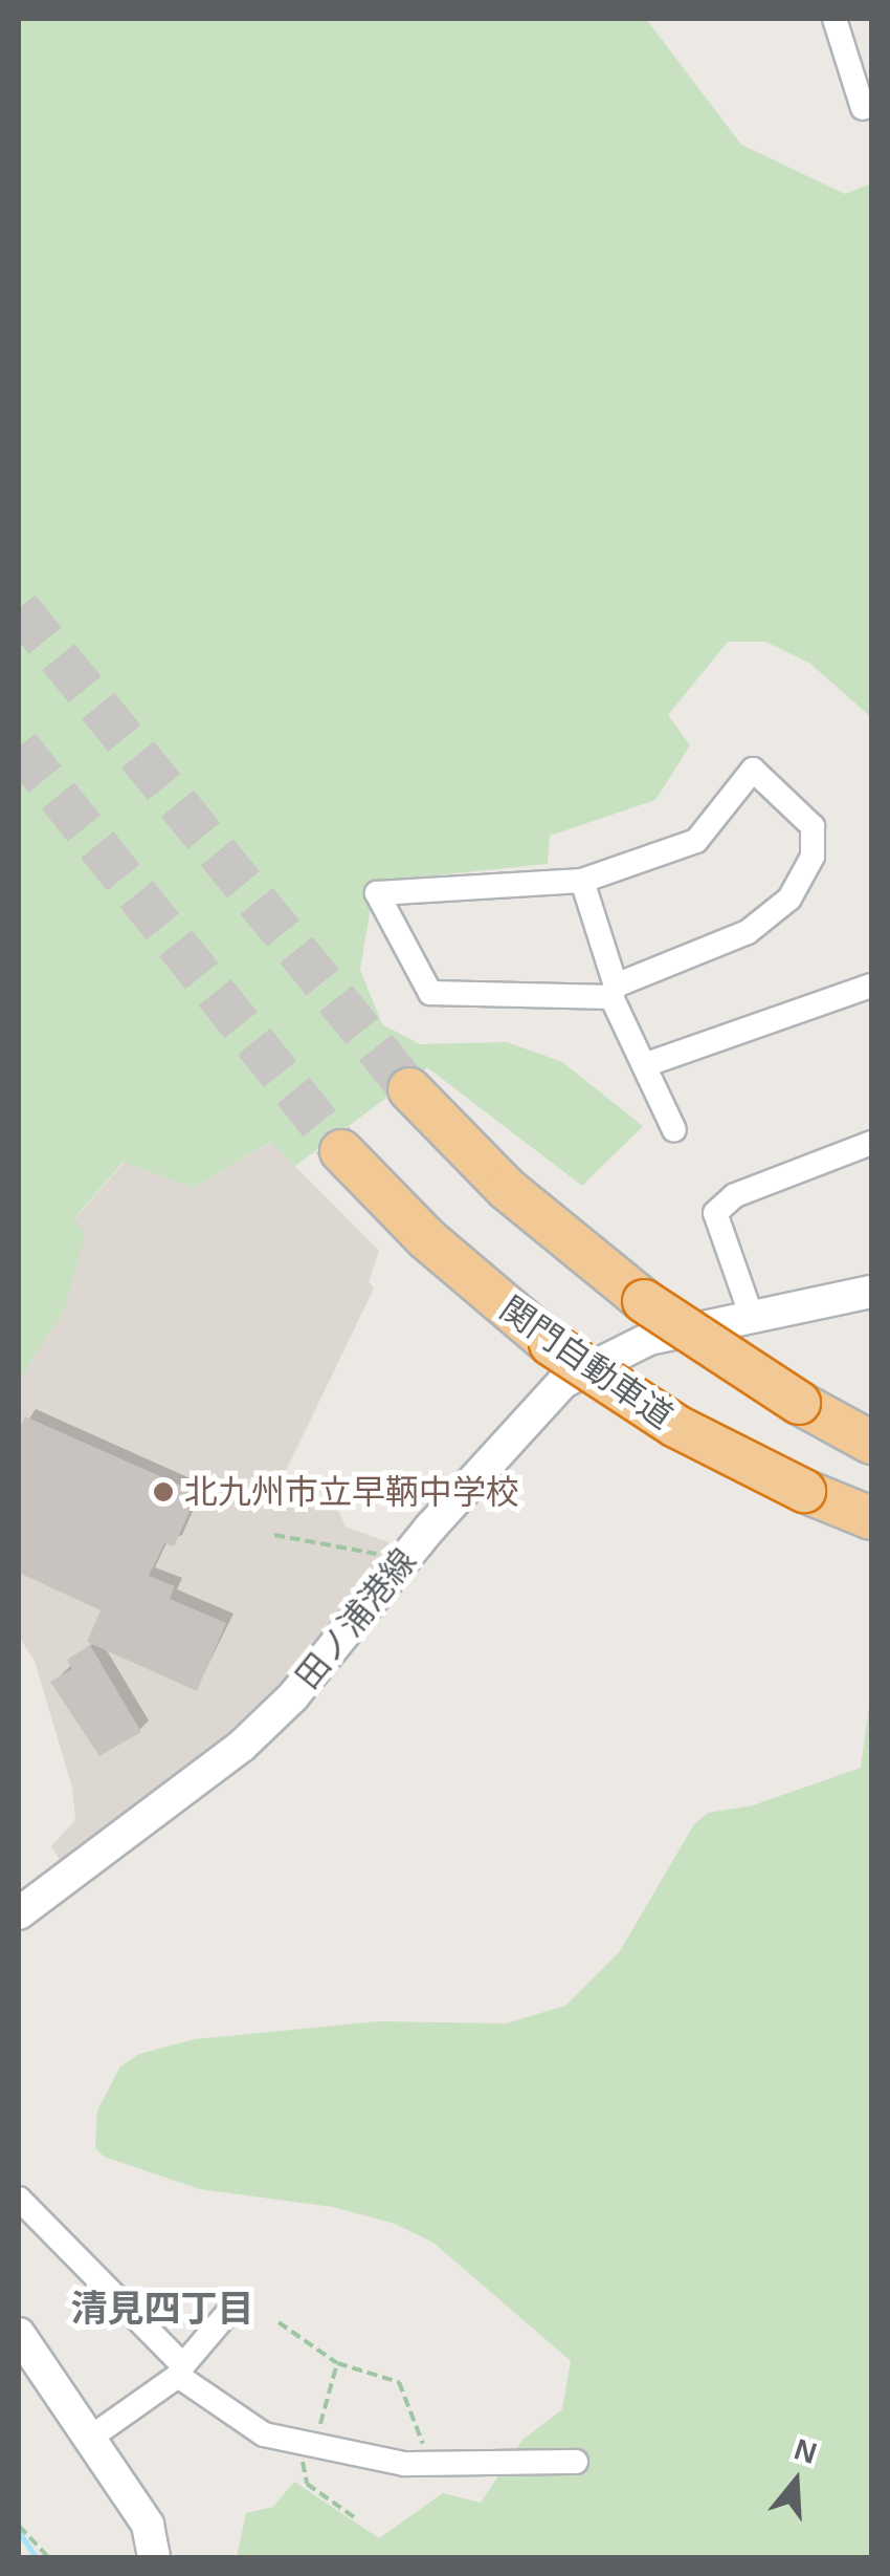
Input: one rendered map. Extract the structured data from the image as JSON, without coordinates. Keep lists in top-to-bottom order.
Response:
{
  "streets": {
    "highway": ["関門自動車道"],
    "main road": ["田ノ浦港線"]
  },
  "districts": ["清見四丁目"],
  "places": ["北九州市立早鞆中学校"],
  "north": "top"
}
